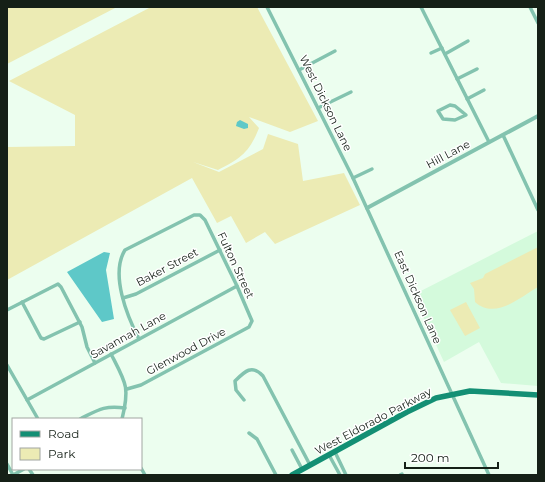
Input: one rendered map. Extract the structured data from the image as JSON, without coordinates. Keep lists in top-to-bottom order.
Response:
{
  "streets": {
    "main road": ["West Eldorado Parkway"],
    "street": [
      "West Dickson Lane",
      "Hill Lane",
      "Fulton Street",
      "Baker Street",
      "East Dickson Lane",
      "Savannah Lane",
      "Glenwood Drive"
    ]
  },
  "crossings": [
    ["West Dickson Lane", "Hill Lane"],
    ["West Dickson Lane", "East Dickson Lane"],
    ["Hill Lane", "East Dickson Lane"],
    ["Fulton Street", "Baker Street"],
    ["Fulton Street", "Savannah Lane"],
    ["Fulton Street", "Glenwood Drive"],
    ["East Dickson Lane", "West Eldorado Parkway"]
  ],
  "legend": ["Road", "Park"],
  "scale_bar": "200 m"
}
